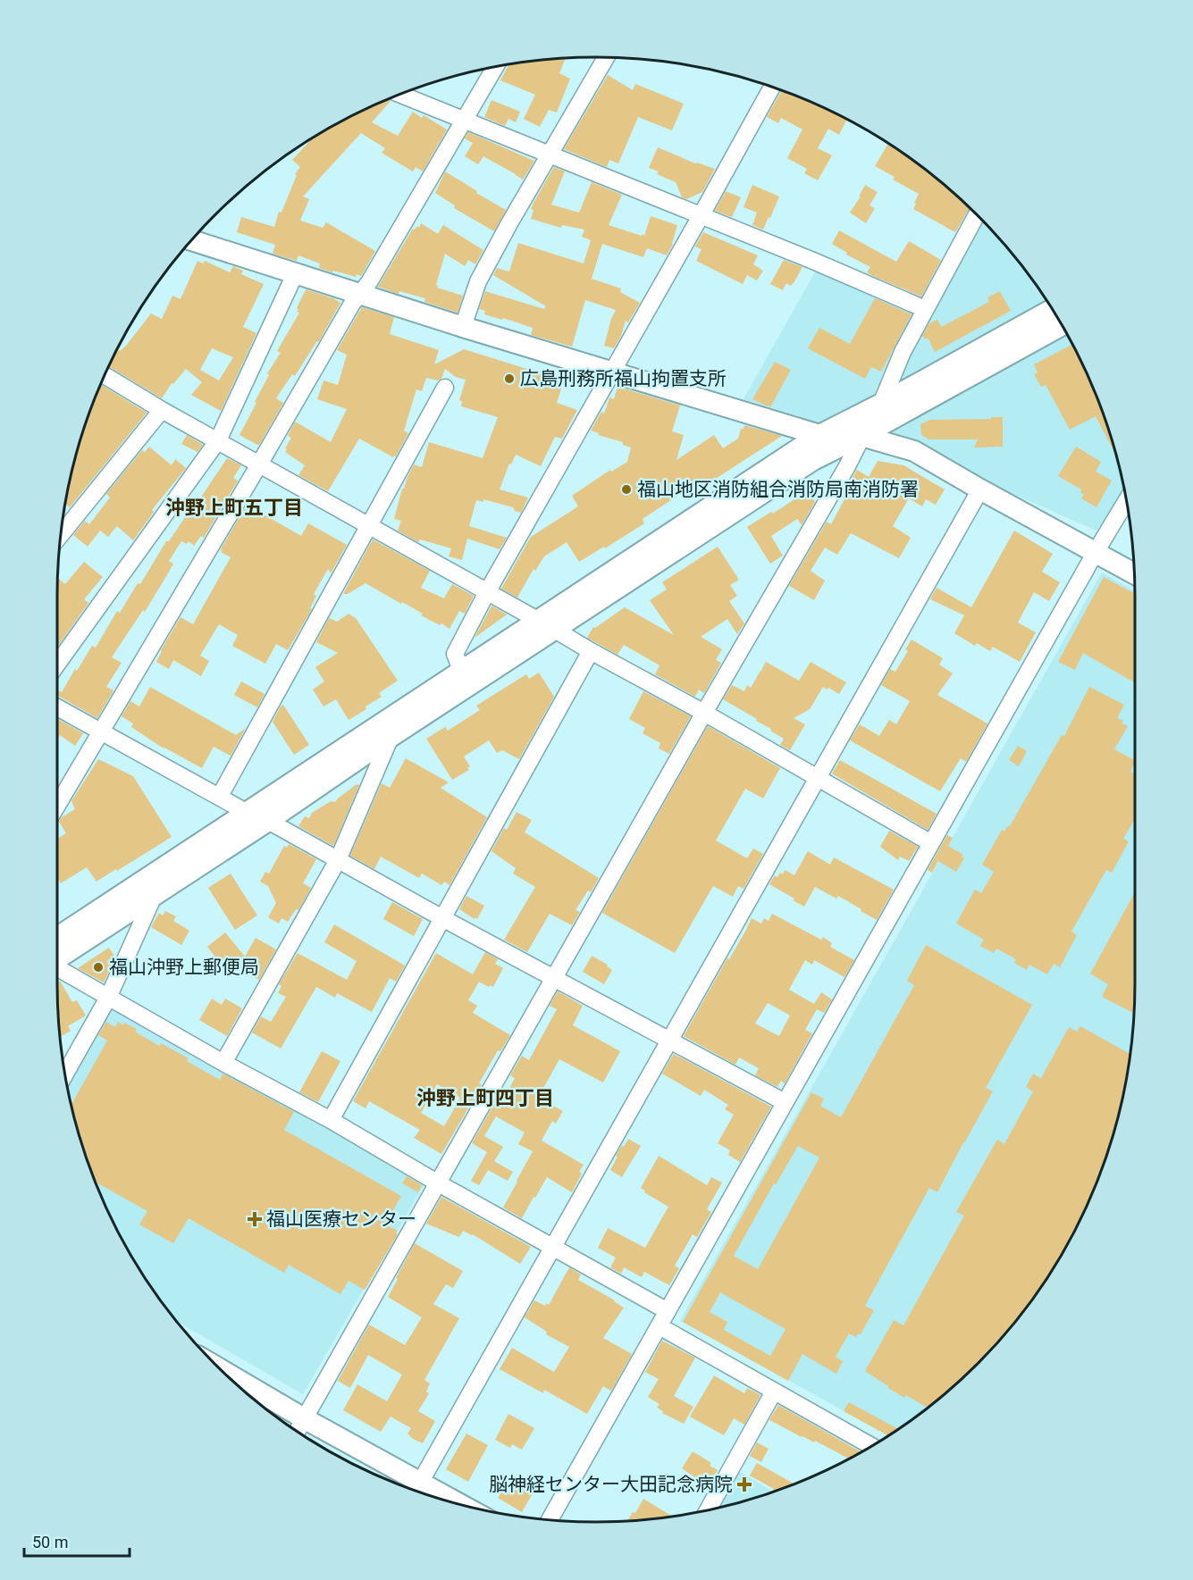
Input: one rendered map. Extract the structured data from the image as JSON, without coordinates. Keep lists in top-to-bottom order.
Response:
{
  "districts": ["沖野上町五丁目", "沖野上町四丁目"],
  "places": {
    "other": ["広島刑務所福山拘置支所", "福山地区消防組合消防局南消防署", "福山沖野上郵便局"],
    "health": ["福山医療センター", "脳神経センター大田記念病院"]
  },
  "scale_bar": "50 m"
}
